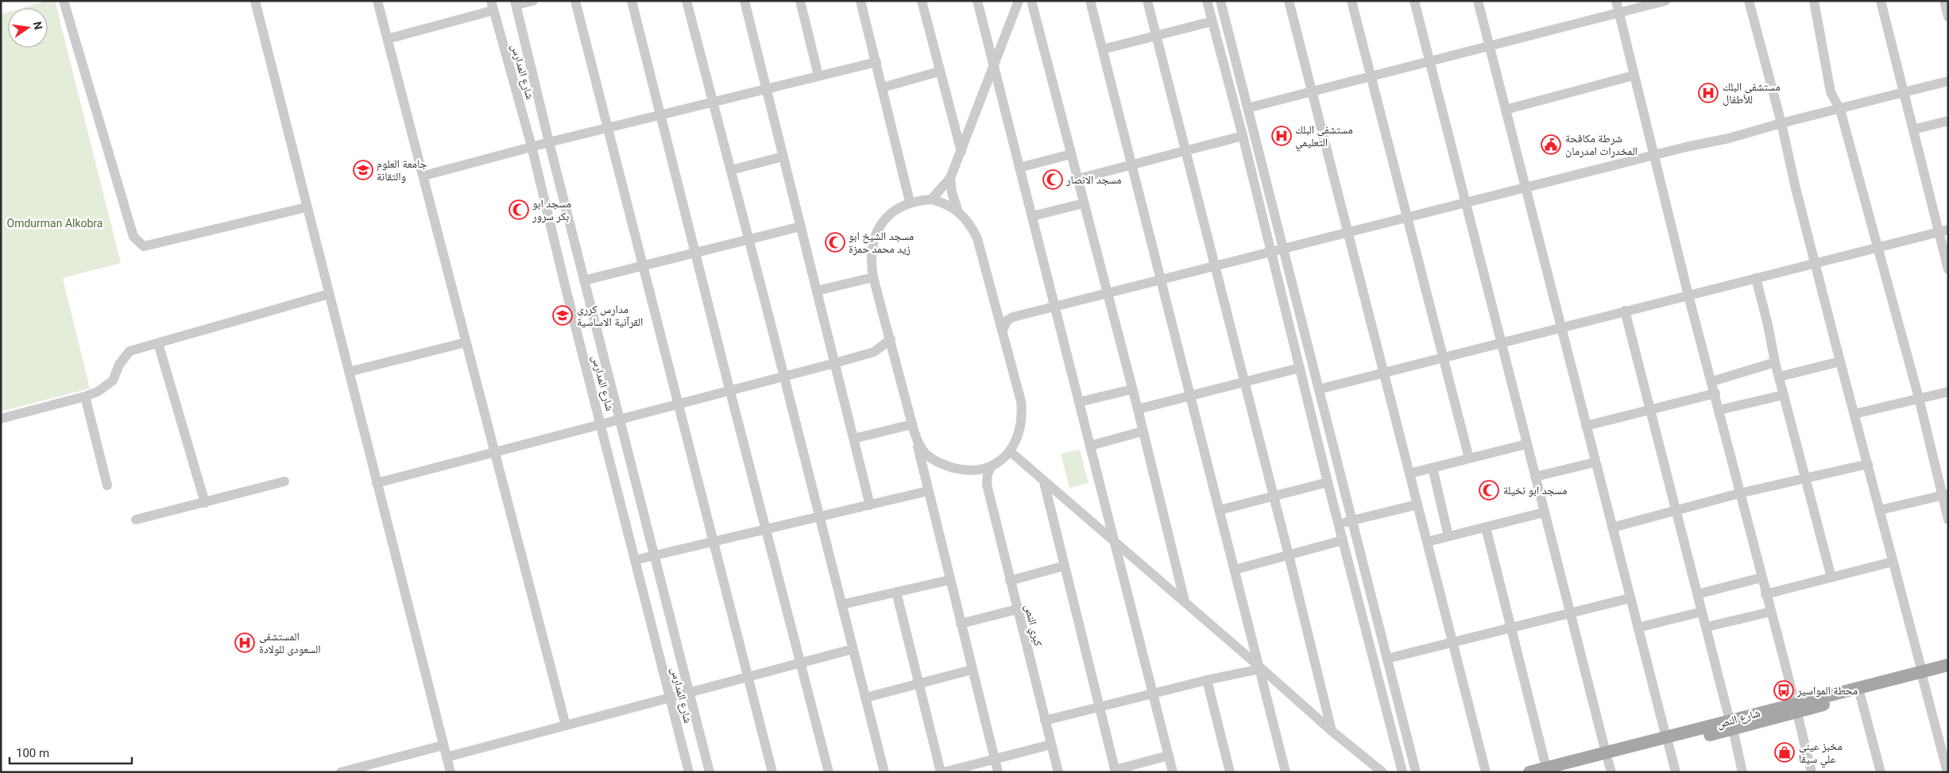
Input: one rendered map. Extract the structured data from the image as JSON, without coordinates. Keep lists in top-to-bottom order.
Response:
{
  "streets": {
    "main road": ["شارع النص"],
    "street": ["شارع المدارس", "كبري النص"]
  },
  "parks": ["Omdurman Alkobra"],
  "places": {
    "hospital": ["مستشفى البلك للأطفال", "مستشفى البلك التعليمي", "المستشفى السعودى للولادة"],
    "public building": ["شرطة مكافحة المخدرات امدرمان"],
    "school or university": ["جامعة العلوم والتقانة", "مدارس كرري القرآنية الاساسية"],
    "mosque": [
      "مسجد الانصار",
      "مسجد ابو بكر سرور",
      "مسجد الشيخ ابو زيد محمد حمزة",
      "مسجد ابو نخيلة"
    ],
    "bus stop": ["محطة المواسير"],
    "shop": ["مخبز عيني علي سيقا"]
  },
  "scale_bar": "100 m",
  "north": "right"
}
